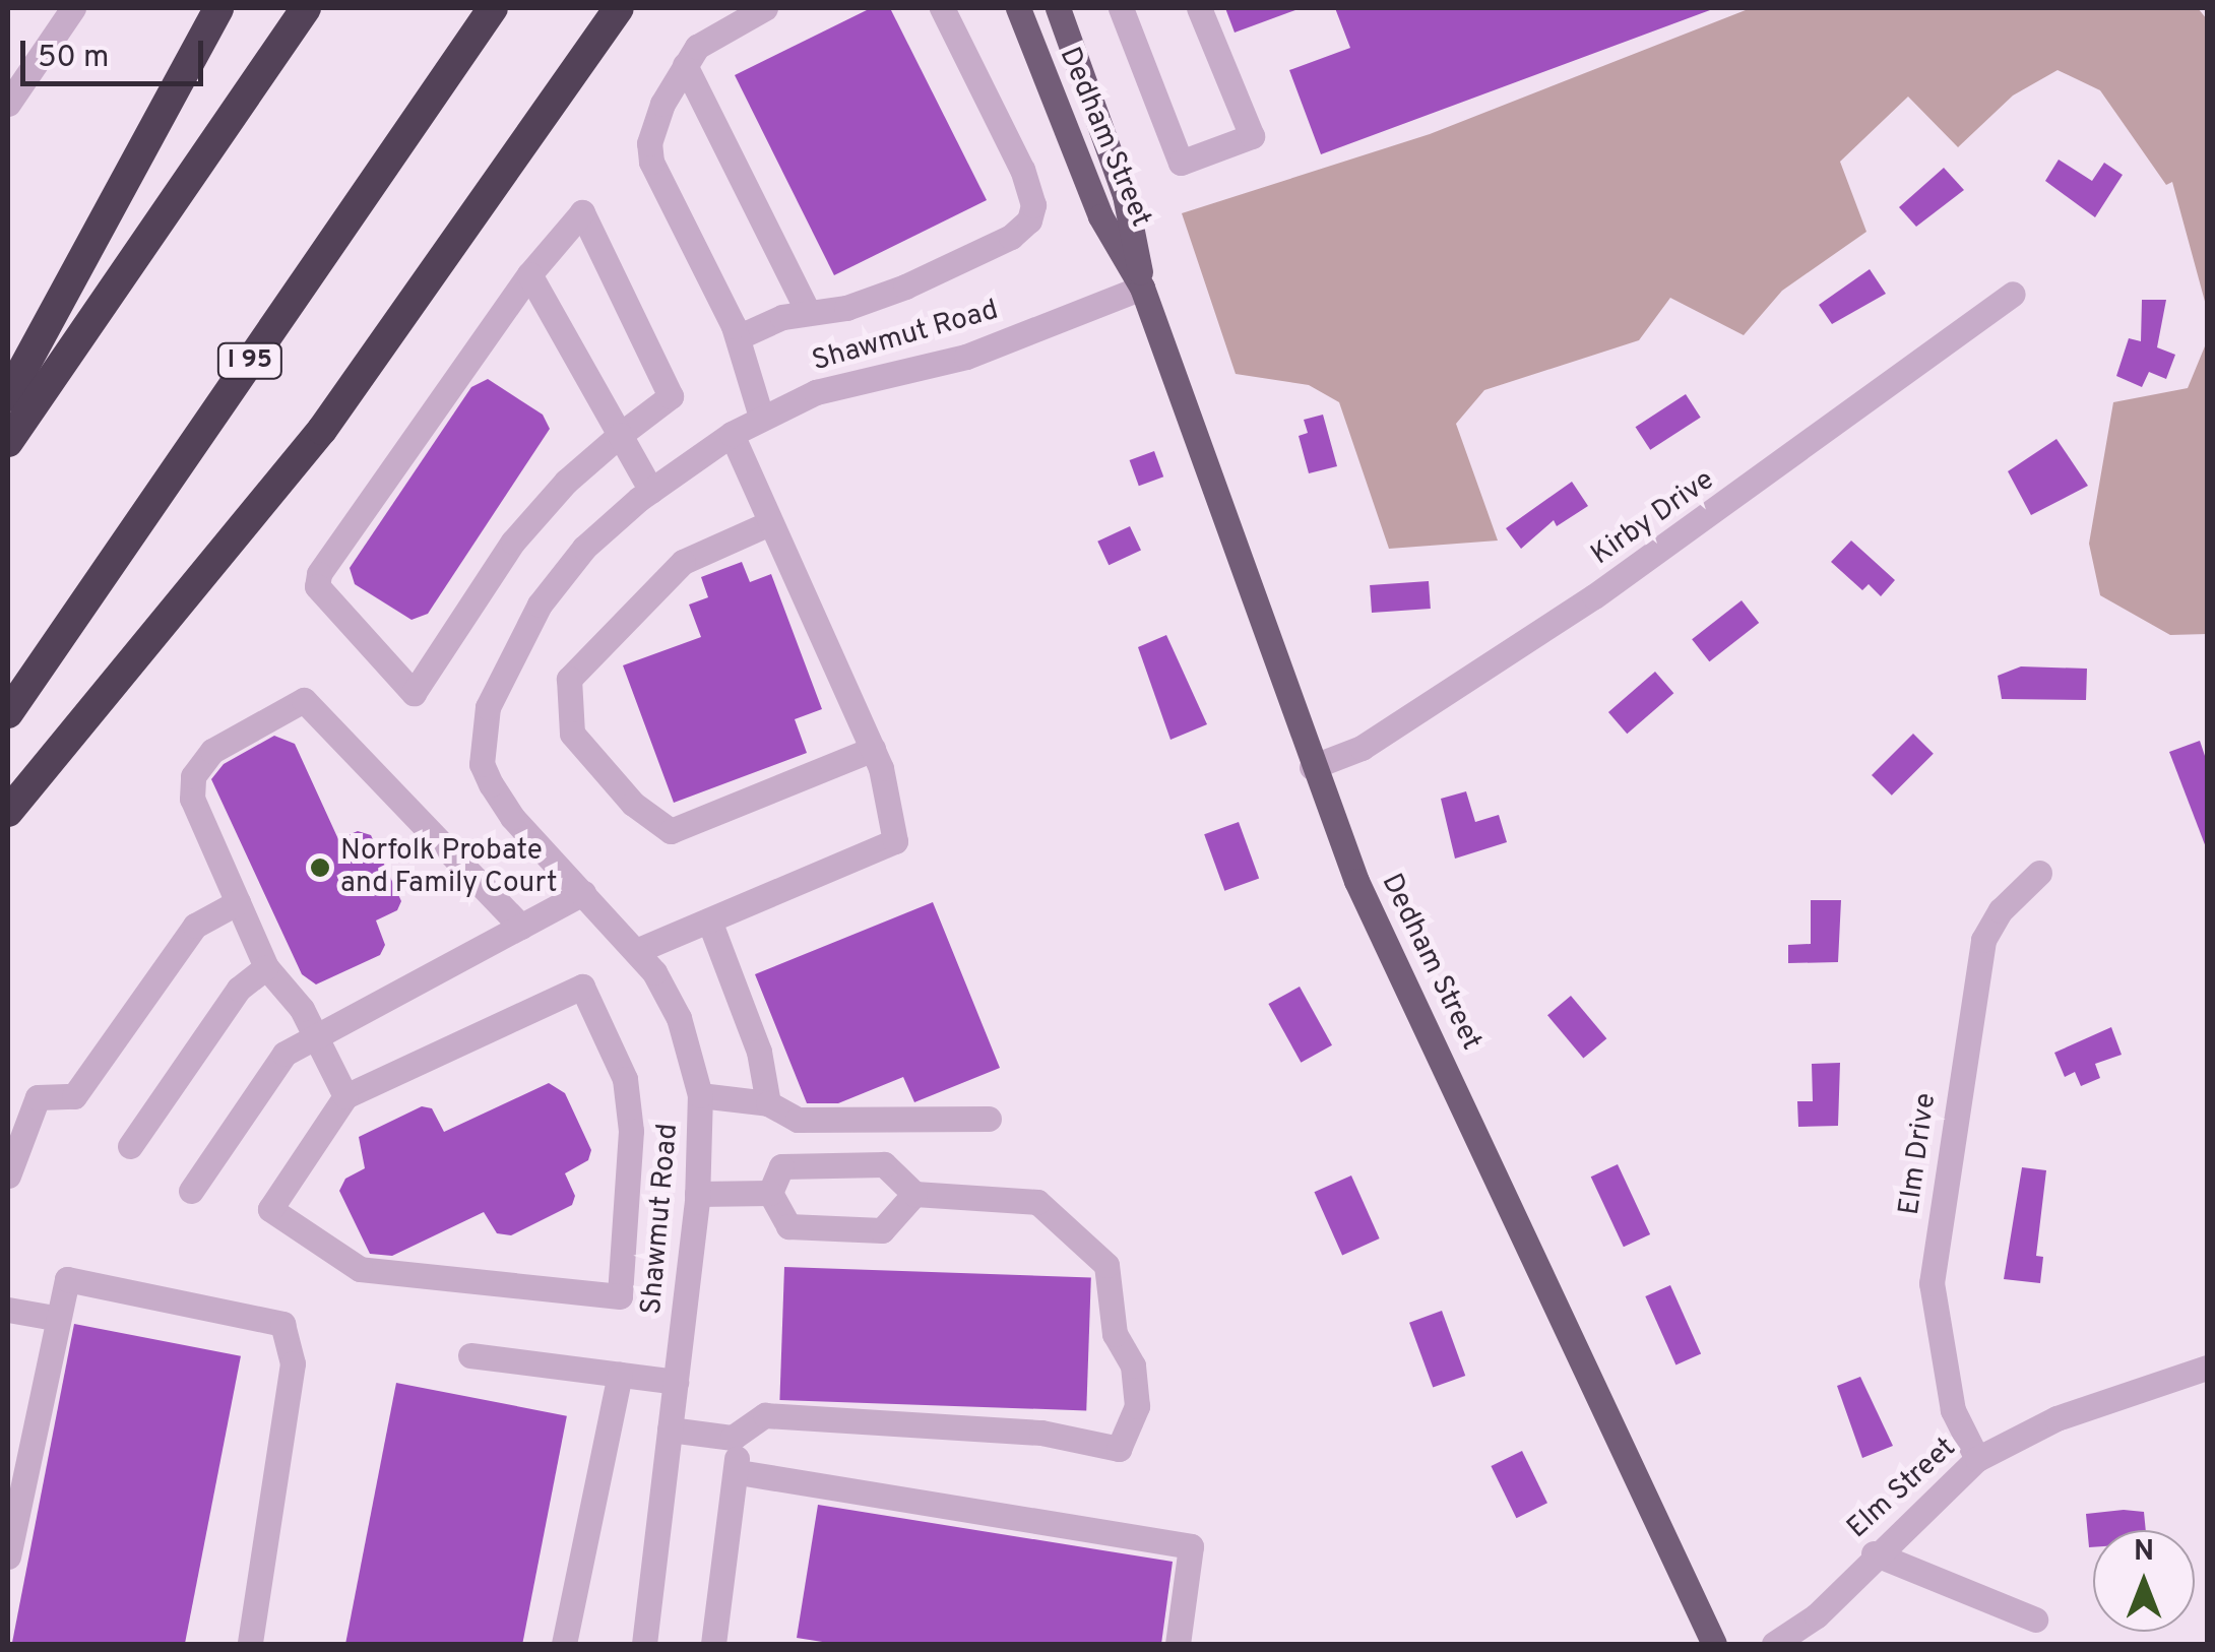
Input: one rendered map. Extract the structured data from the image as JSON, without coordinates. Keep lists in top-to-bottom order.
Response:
{
  "streets": {
    "highway": ["I 95"],
    "main road": ["Dedham Street"],
    "street": [
      "Shawmut Road",
      "Kirby Drive",
      "Elm Drive",
      "Elm Street"
    ]
  },
  "crossings": [
    ["Dedham Street", "Shawmut Road"],
    ["Dedham Street", "Kirby Drive"],
    ["Elm Drive", "Elm Street"]
  ],
  "places": ["Norfolk Probate and Family Court"],
  "scale_bar": "50 m",
  "north": "top"
}
